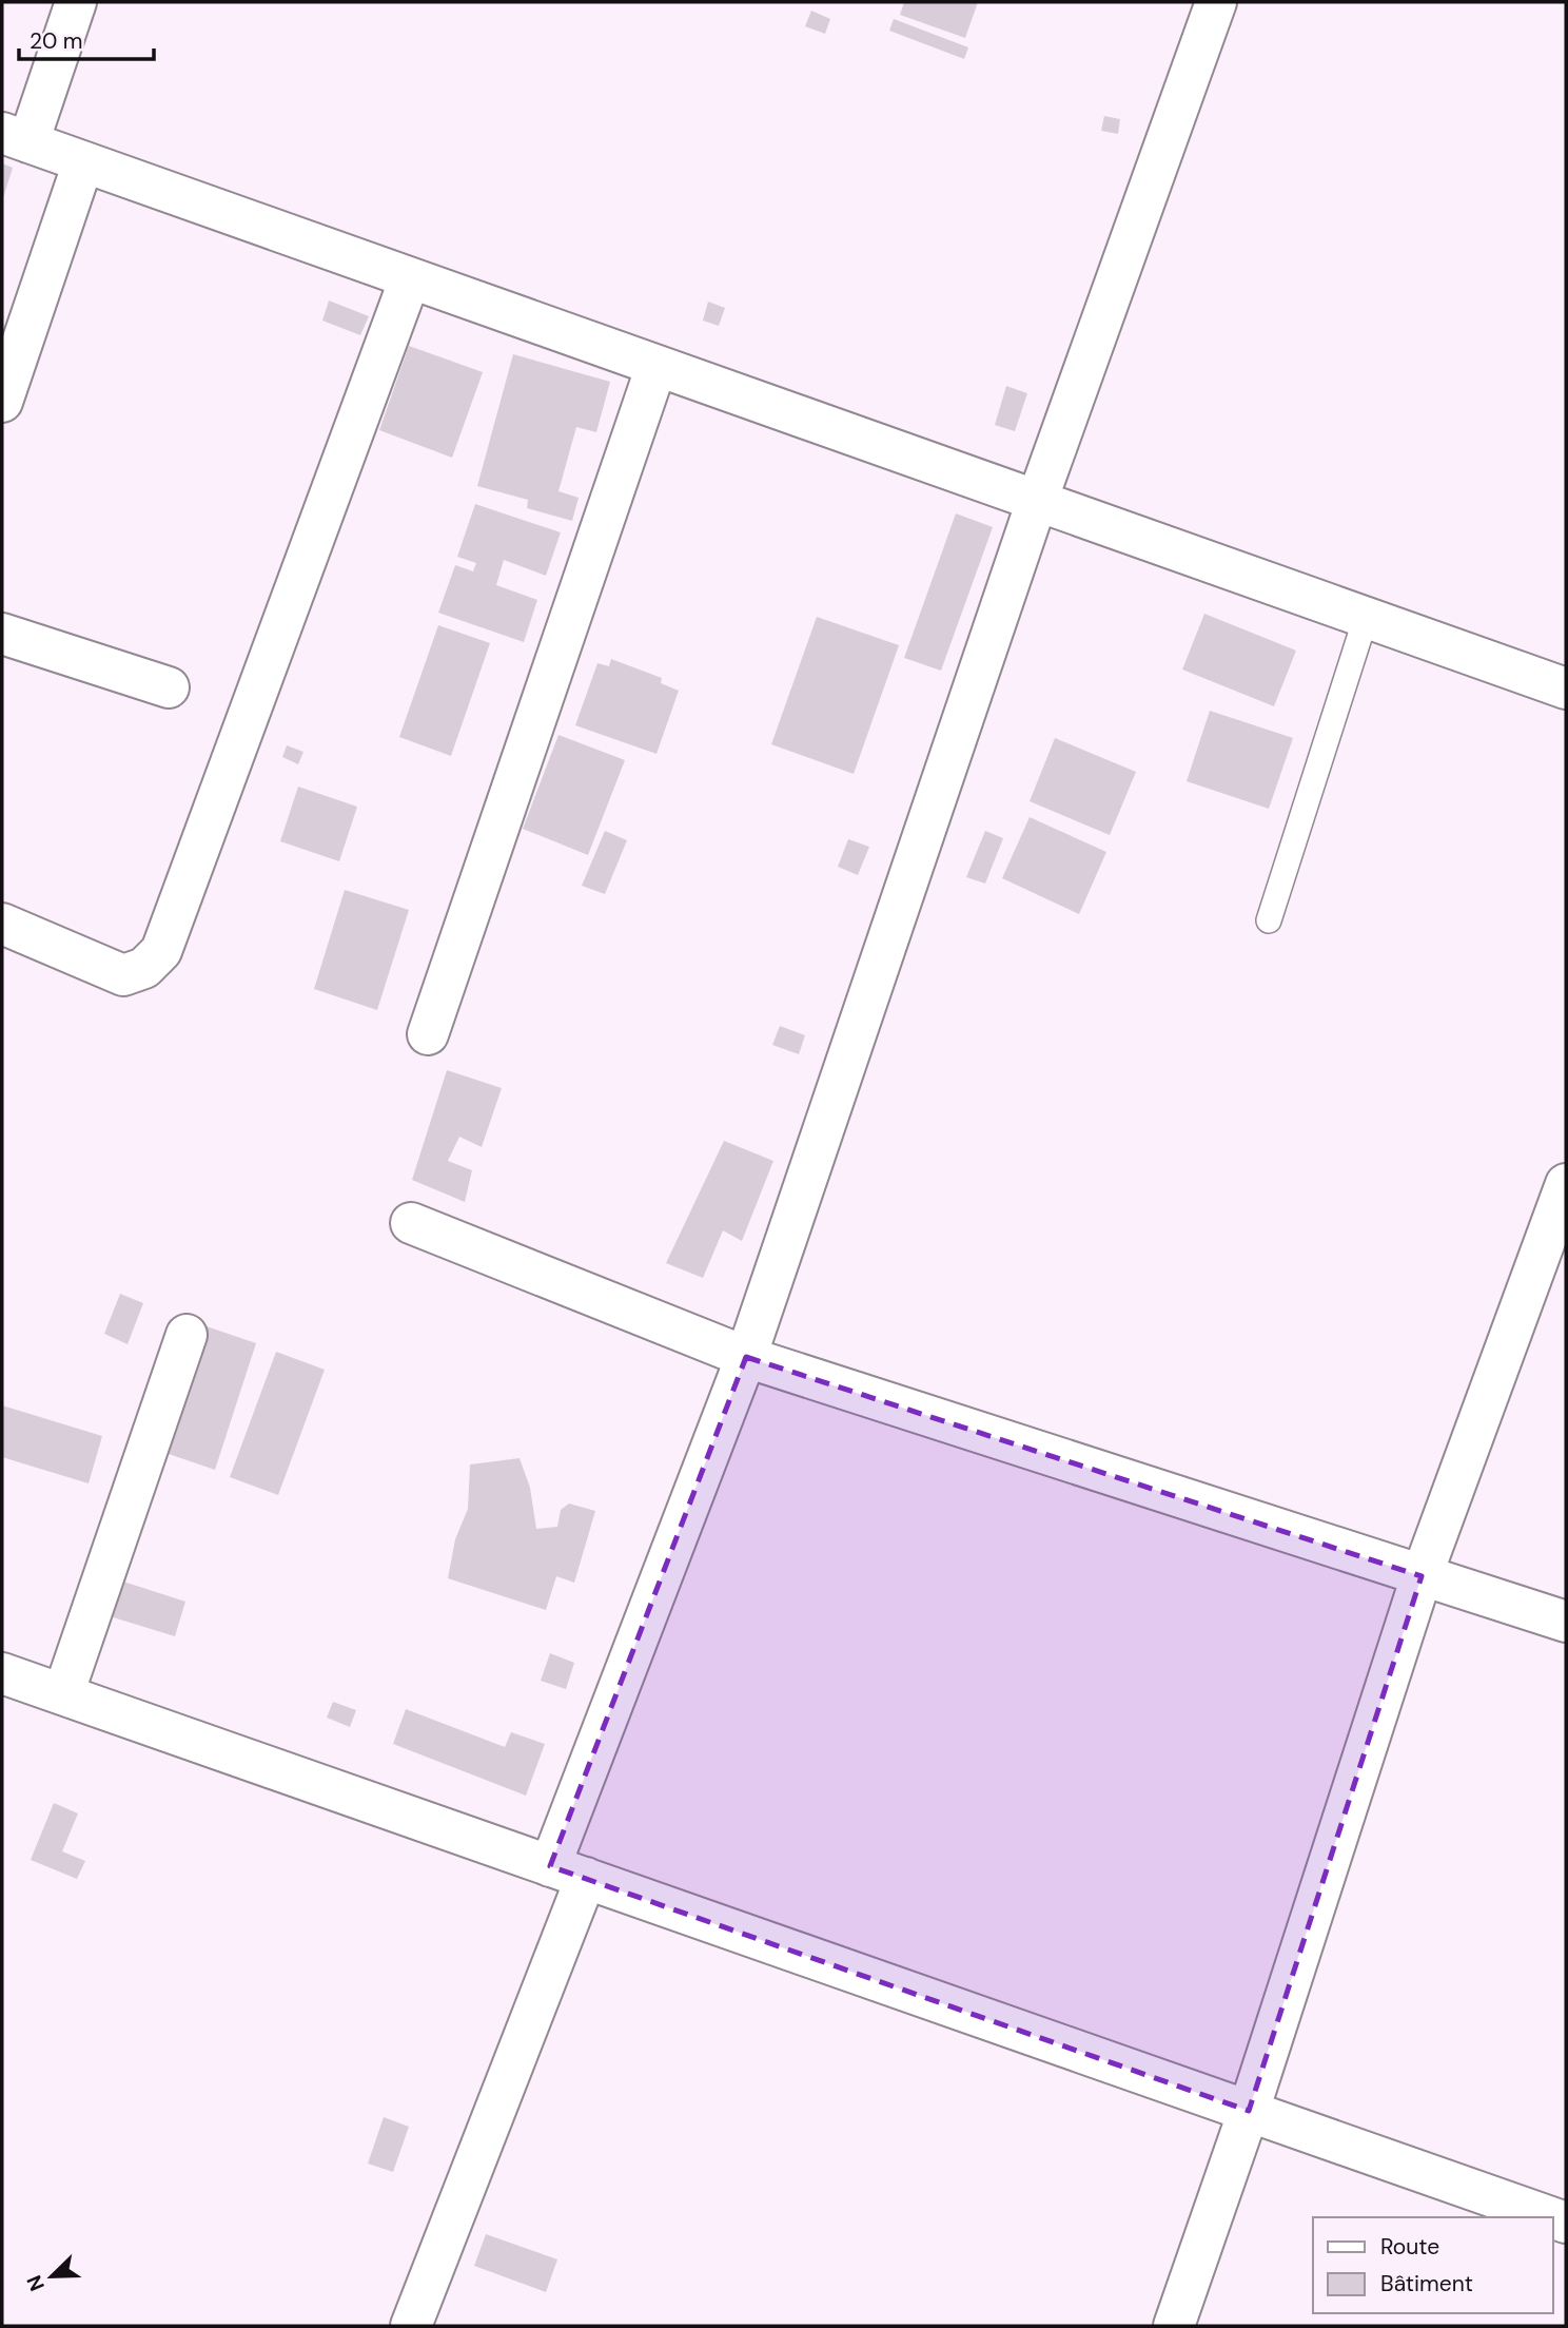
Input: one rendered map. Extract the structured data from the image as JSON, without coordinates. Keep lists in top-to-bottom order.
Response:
{
  "legend": ["Route", "Bâtiment"],
  "scale_bar": "20 m",
  "north": "bottom left"
}
